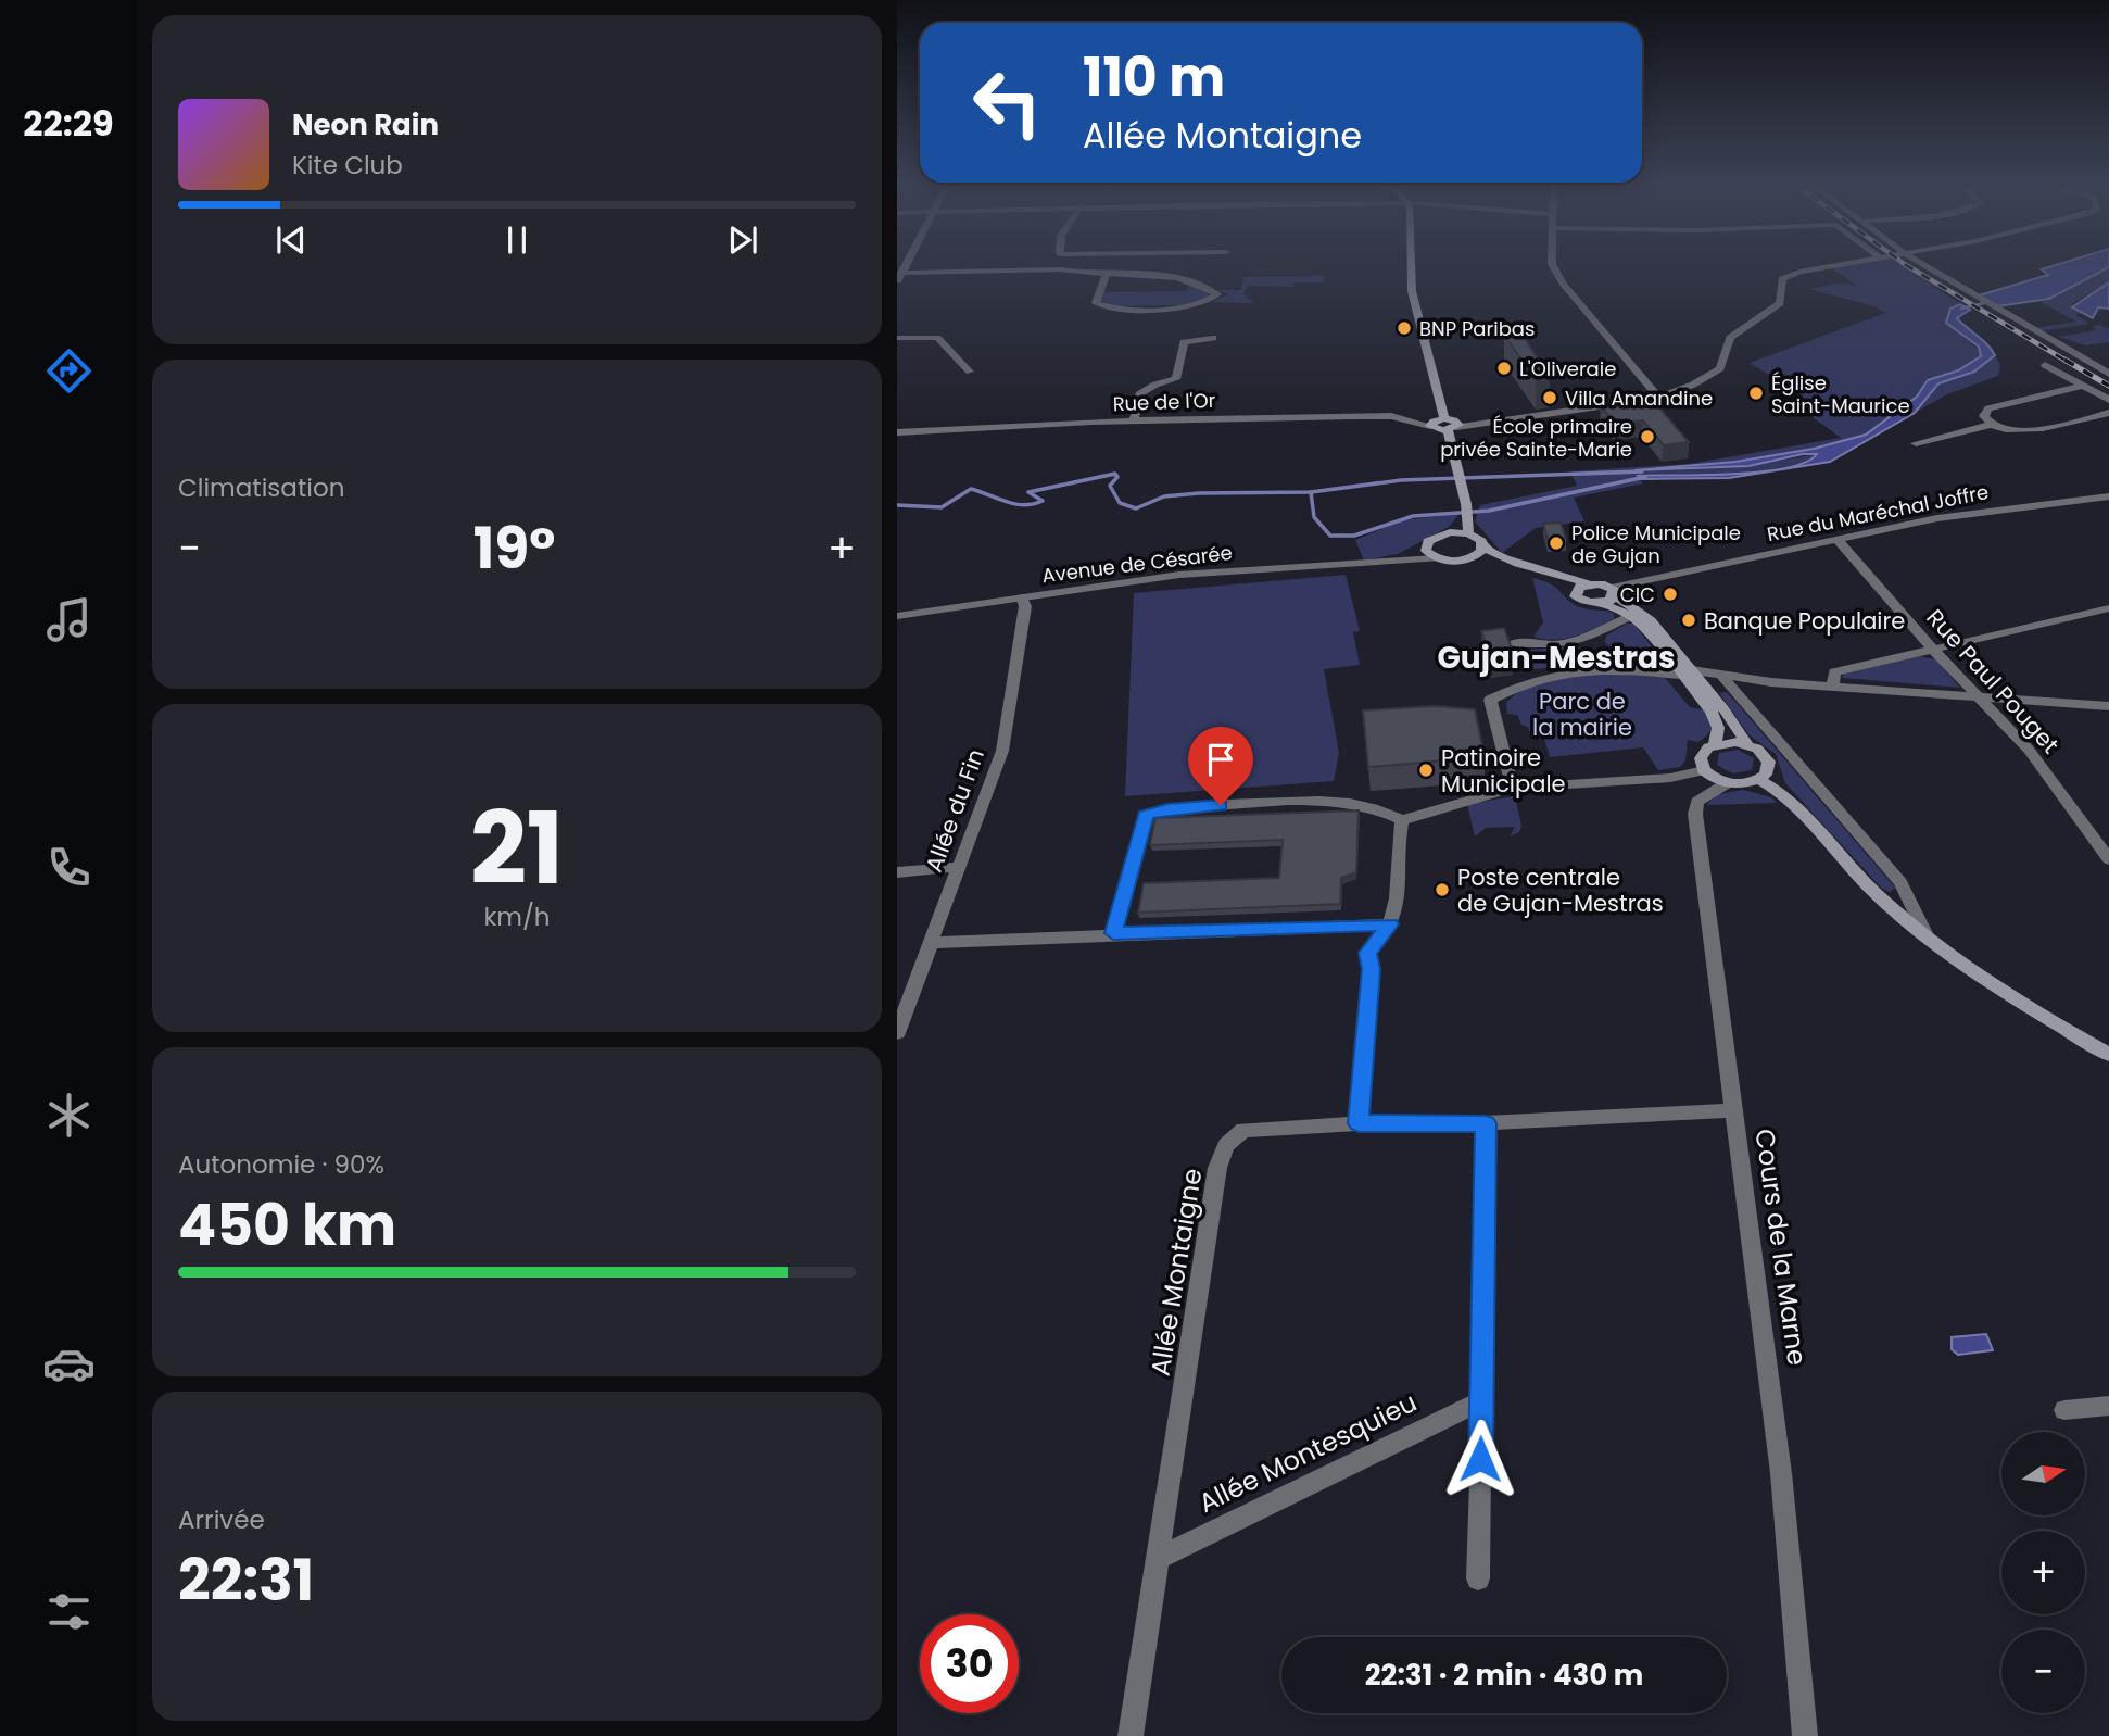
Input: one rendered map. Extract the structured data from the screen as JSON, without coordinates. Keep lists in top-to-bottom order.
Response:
{
  "streets": {
    "street": [
      "Rue de l'Or",
      "Rue du Maréchal Joffre",
      "Avenue de Césarée",
      "Rue Paul Pouget",
      "Allée du Fin",
      "Cours de la Marne",
      "Allée Montaigne",
      "Allée Montesquieu"
    ]
  },
  "crossings": [
    ["Rue du Maréchal Joffre", "Rue Paul Pouget"],
    ["Avenue de Césarée", "Allée du Fin"],
    ["Cours de la Marne", "Allée Montaigne"],
    ["Allée Montaigne", "Allée Montesquieu"]
  ],
  "districts": ["Gujan-Mestras"],
  "parks": ["Parc de la mairie"],
  "places": [
    "BNP Paribas",
    "L'Oliveraie",
    "Église Saint-Maurice",
    "Villa Amandine",
    "École primaire privée Sainte-Marie",
    "Police Municipale de Gujan",
    "CIC",
    "Banque Populaire",
    "Patinoire Municipale",
    "Poste centrale de Gujan-Mestras"
  ],
  "north": "right",
  "page": {
    "tabs": "22:29",
    "turn": ["110 m", "Allée Montaigne"],
    "song": ["Neon Rain", "Kite Club"],
    "tile": [
      "Climatisation",
      ["21", "km/h"],
      ["Autonomie · 90%", "450 km"],
      ["Arrivée", "22:31"]
    ],
    "heat": ["−", "19°", "+"],
    "map_buttons": ["+", "−"],
    "limit": "30",
    "trip": "22:31 · 2 min · 430 m"
  }
}
